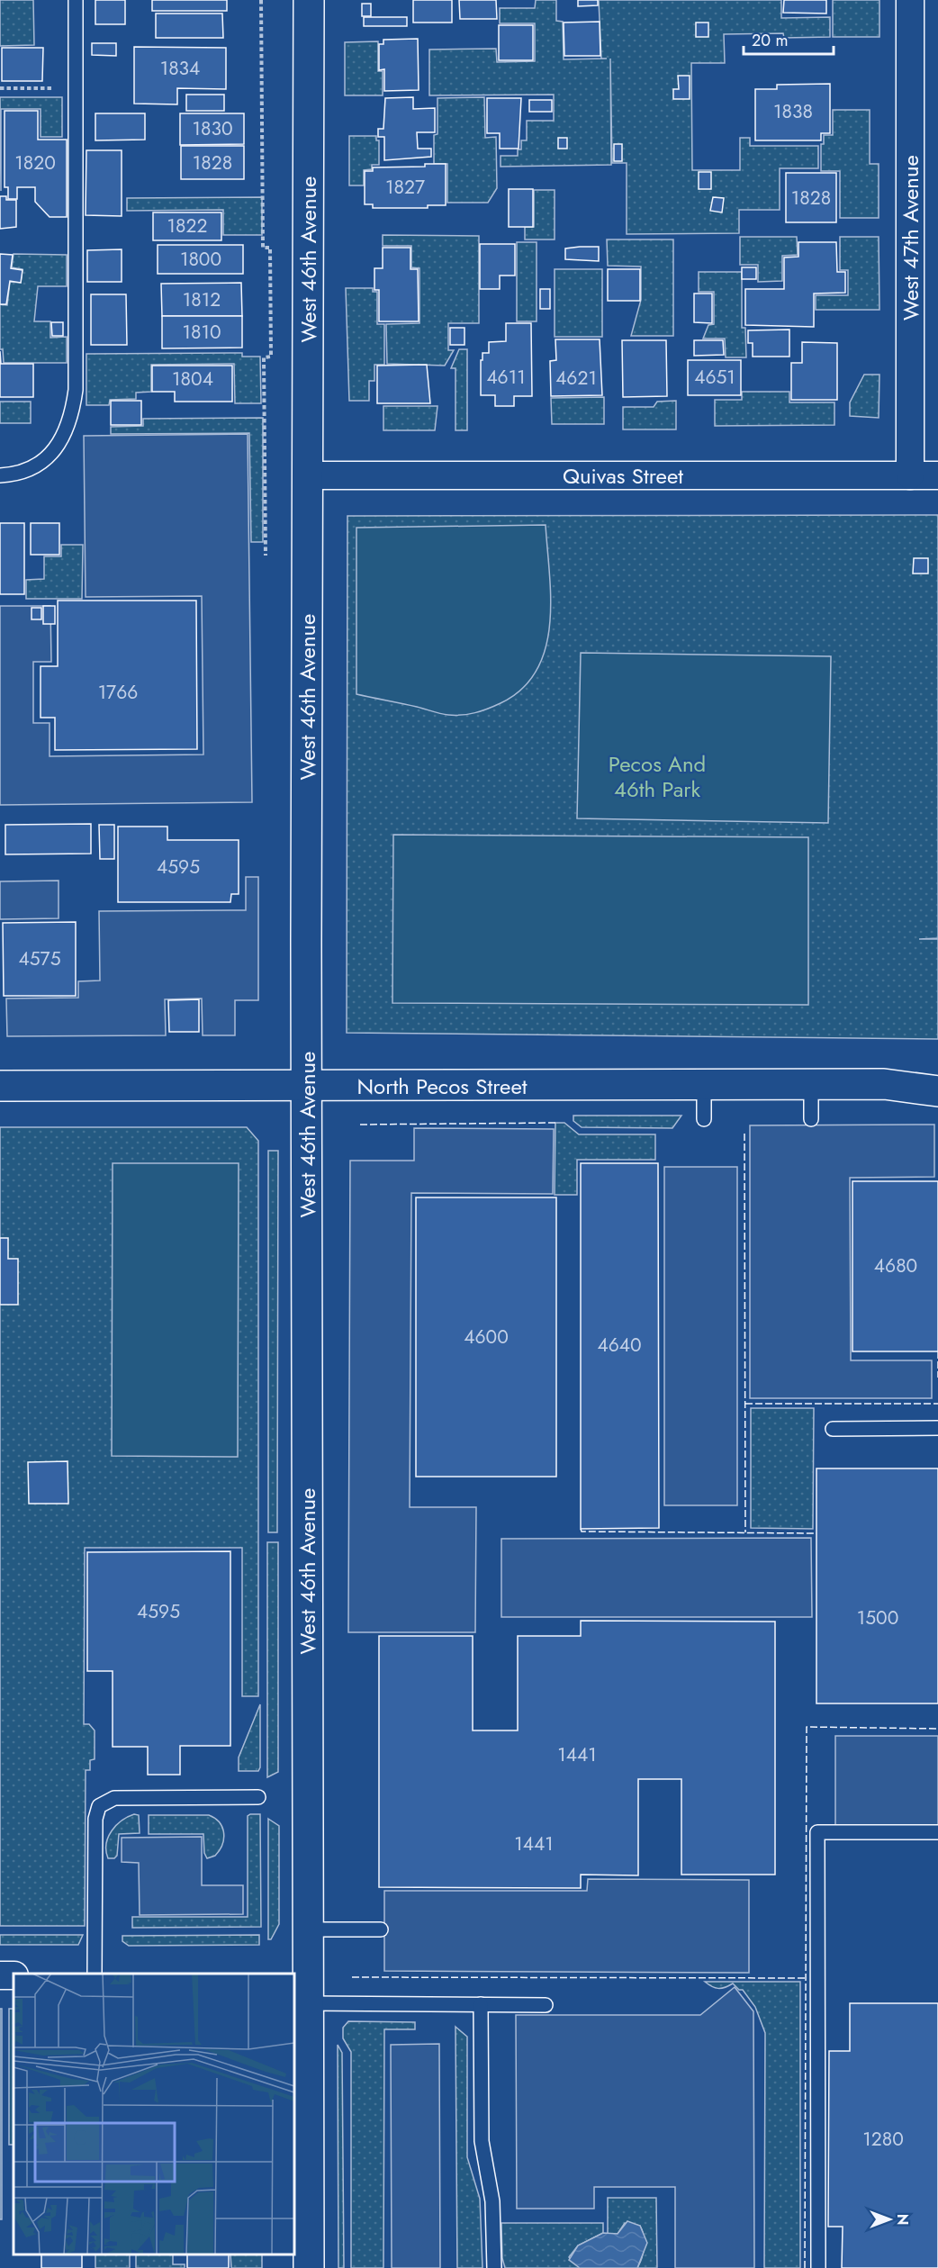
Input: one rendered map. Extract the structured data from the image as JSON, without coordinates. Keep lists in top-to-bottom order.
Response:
{
  "streets": {
    "street": [
      "West 47th Avenue",
      "West 46th Avenue",
      "Quivas Street",
      "North Pecos Street"
    ]
  },
  "crossings": [
    ["West 47th Avenue", "Quivas Street"],
    ["West 46th Avenue", "Quivas Street"],
    ["West 46th Avenue", "North Pecos Street"]
  ],
  "parks": ["Pecos And 46th Park"],
  "house_numbers": [
    "1834",
    "1838",
    "1830",
    "1820",
    "1828",
    "1827",
    "1828",
    "1822",
    "1800",
    "1812",
    "1810",
    "4611",
    "4651",
    "4621",
    "1804",
    "1766",
    "4595",
    "4575",
    "4680",
    "4600",
    "4640",
    "4595",
    "1500",
    "1441",
    "1441",
    "1280"
  ],
  "scale_bar": "20 m",
  "north": "right"
}
